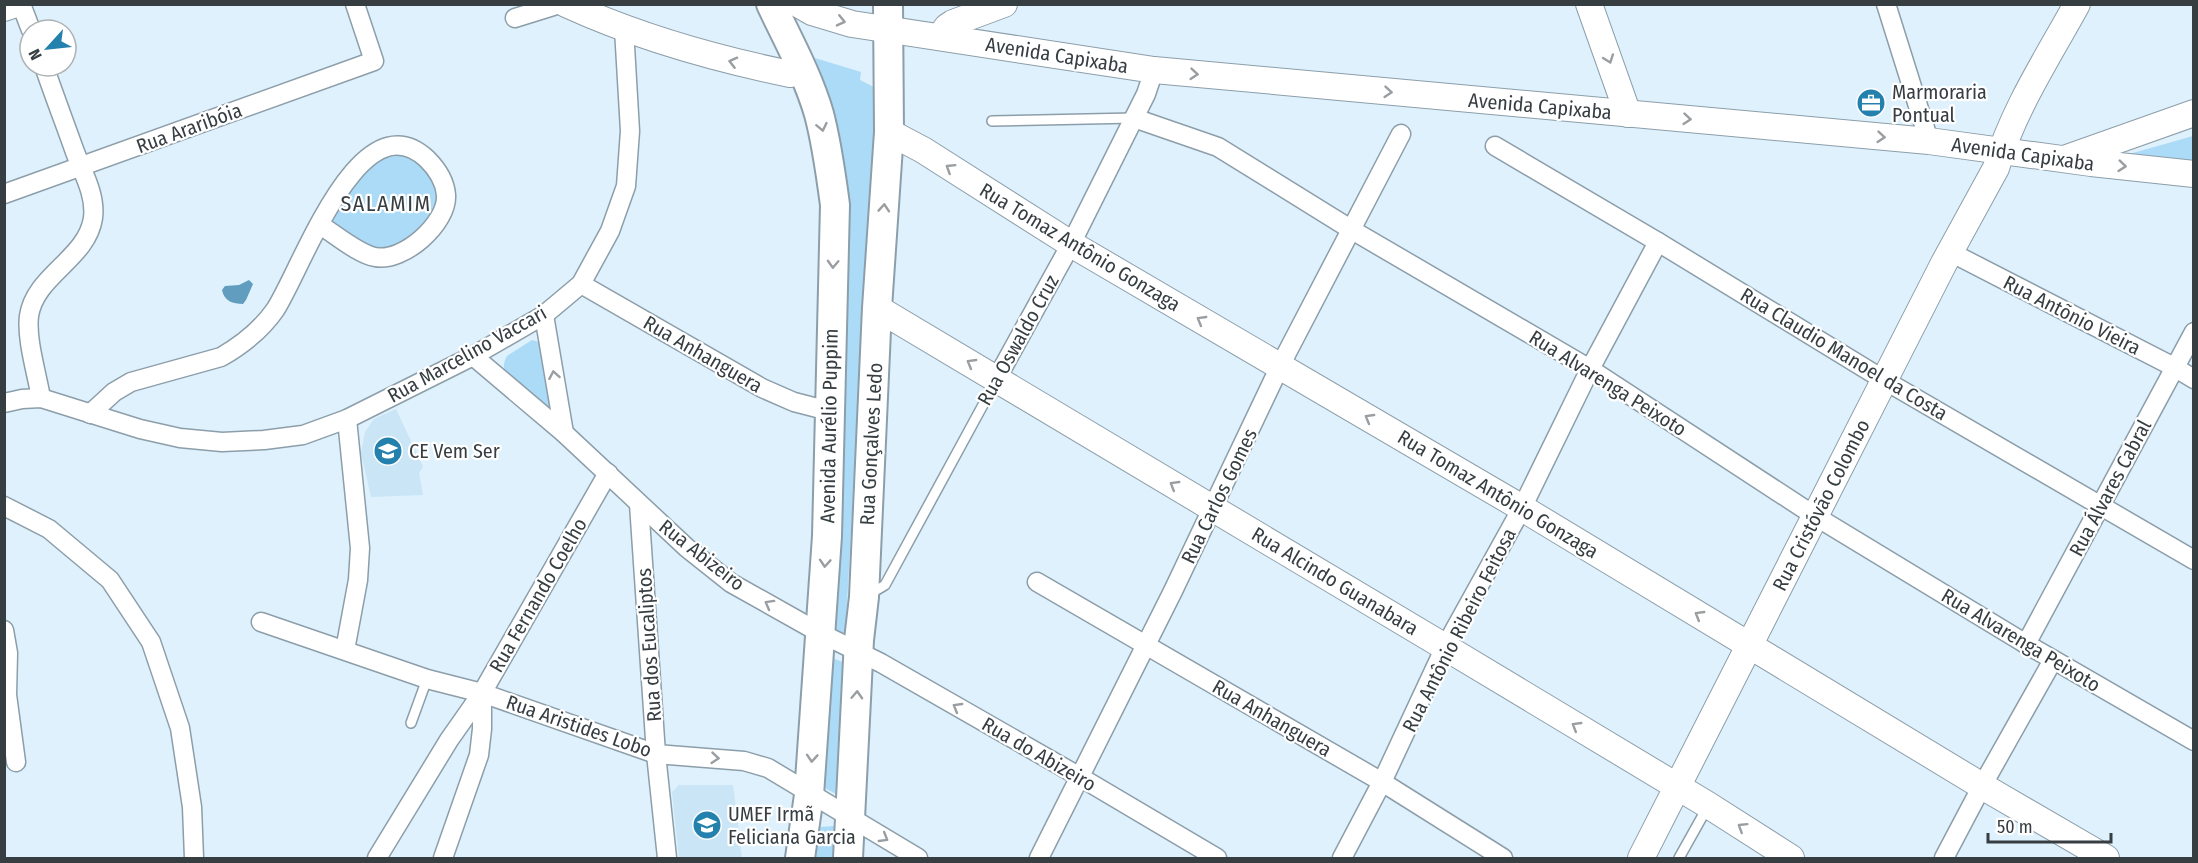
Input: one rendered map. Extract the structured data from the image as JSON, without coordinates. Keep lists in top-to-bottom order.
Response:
{
  "streets": {
    "main road": ["Avenida Aurélio Puppim", "Rua Gonçalves Ledo"],
    "street": [
      "Avenida Capixaba",
      "Rua Araribóia",
      "Rua Tomaz Antônio Gonzaga",
      "Rua Antõnio Vieira",
      "Rua Oswaldo Cruz",
      "Rua Marcelino Vaccari",
      "Rua Anhanguera",
      "Rua Claudio Manoel da Costa",
      "Rua Alvarenga Peixoto",
      "Rua Álvares Cabral",
      "Rua Carlos Gomes",
      "Rua Cristóvão Colombo",
      "Rua Abizeiro",
      "Rua Alcindo Guanabara",
      "Rua Fernando Coelho",
      "Rua Antônio Ribeiro Feitosa",
      "Rua dos Eucaliptos",
      "Rua Aristides Lobo",
      "Rua do Abizeiro"
    ]
  },
  "crossings": [
    ["Avenida Capixaba", "Rua Oswaldo Cruz"],
    ["Avenida Capixaba", "Rua Gonçalves Ledo"],
    ["Avenida Capixaba", "Rua Cristóvão Colombo"],
    ["Rua Tomaz Antônio Gonzaga", "Rua Oswaldo Cruz"],
    ["Rua Tomaz Antônio Gonzaga", "Rua Gonçalves Ledo"],
    ["Rua Tomaz Antônio Gonzaga", "Rua Carlos Gomes"],
    ["Rua Tomaz Antônio Gonzaga", "Rua Cristóvão Colombo"],
    ["Rua Tomaz Antônio Gonzaga", "Rua Antônio Ribeiro Feitosa"],
    ["Rua Antõnio Vieira", "Rua Álvares Cabral"],
    ["Rua Antõnio Vieira", "Rua Cristóvão Colombo"],
    ["Rua Oswaldo Cruz", "Rua Alvarenga Peixoto"],
    ["Rua Oswaldo Cruz", "Rua Gonçalves Ledo"],
    ["Rua Oswaldo Cruz", "Rua Alcindo Guanabara"],
    ["Rua Marcelino Vaccari", "Rua Anhanguera"],
    ["Rua Marcelino Vaccari", "Rua Abizeiro"],
    ["Rua Anhanguera", "Avenida Aurélio Puppim"],
    ["Rua Anhanguera", "Rua Carlos Gomes"],
    ["Rua Anhanguera", "Rua Antônio Ribeiro Feitosa"],
    ["Rua Claudio Manoel da Costa", "Rua Álvares Cabral"],
    ["Rua Claudio Manoel da Costa", "Rua Cristóvão Colombo"],
    ["Rua Claudio Manoel da Costa", "Rua Antônio Ribeiro Feitosa"],
    ["Rua Alvarenga Peixoto", "Rua Álvares Cabral"],
    ["Rua Alvarenga Peixoto", "Rua Carlos Gomes"],
    ["Rua Alvarenga Peixoto", "Rua Cristóvão Colombo"],
    ["Rua Alvarenga Peixoto", "Rua Antônio Ribeiro Feitosa"],
    ["Avenida Aurélio Puppim", "Rua Abizeiro"],
    ["Avenida Aurélio Puppim", "Rua Aristides Lobo"],
    ["Rua Gonçalves Ledo", "Rua Abizeiro"],
    ["Rua Gonçalves Ledo", "Rua Alcindo Guanabara"],
    ["Rua Gonçalves Ledo", "Rua Aristides Lobo"],
    ["Rua Gonçalves Ledo", "Rua do Abizeiro"],
    ["Rua Carlos Gomes", "Rua Alcindo Guanabara"],
    ["Rua Carlos Gomes", "Rua do Abizeiro"],
    ["Rua Cristóvão Colombo", "Rua Alcindo Guanabara"],
    ["Rua Abizeiro", "Rua Fernando Coelho"],
    ["Rua Abizeiro", "Rua dos Eucaliptos"],
    ["Rua Abizeiro", "Rua do Abizeiro"],
    ["Rua Alcindo Guanabara", "Rua Antônio Ribeiro Feitosa"],
    ["Rua Fernando Coelho", "Rua Aristides Lobo"],
    ["Rua dos Eucaliptos", "Rua Aristides Lobo"]
  ],
  "one_way": [
    "Avenida Capixaba",
    "Rua Tomaz Antônio Gonzaga",
    "Avenida Aurélio Puppim",
    "Rua Gonçalves Ledo",
    "Rua Abizeiro",
    "Rua Alcindo Guanabara",
    "Rua do Abizeiro"
  ],
  "districts": ["SALAMIM"],
  "places": {
    "office": ["Marmoraria Pontual"],
    "school or university": ["CE Vem Ser", "UMEF Irmã Feliciana Garcia"]
  },
  "scale_bar": "50 m",
  "north": "bottom left"
}
